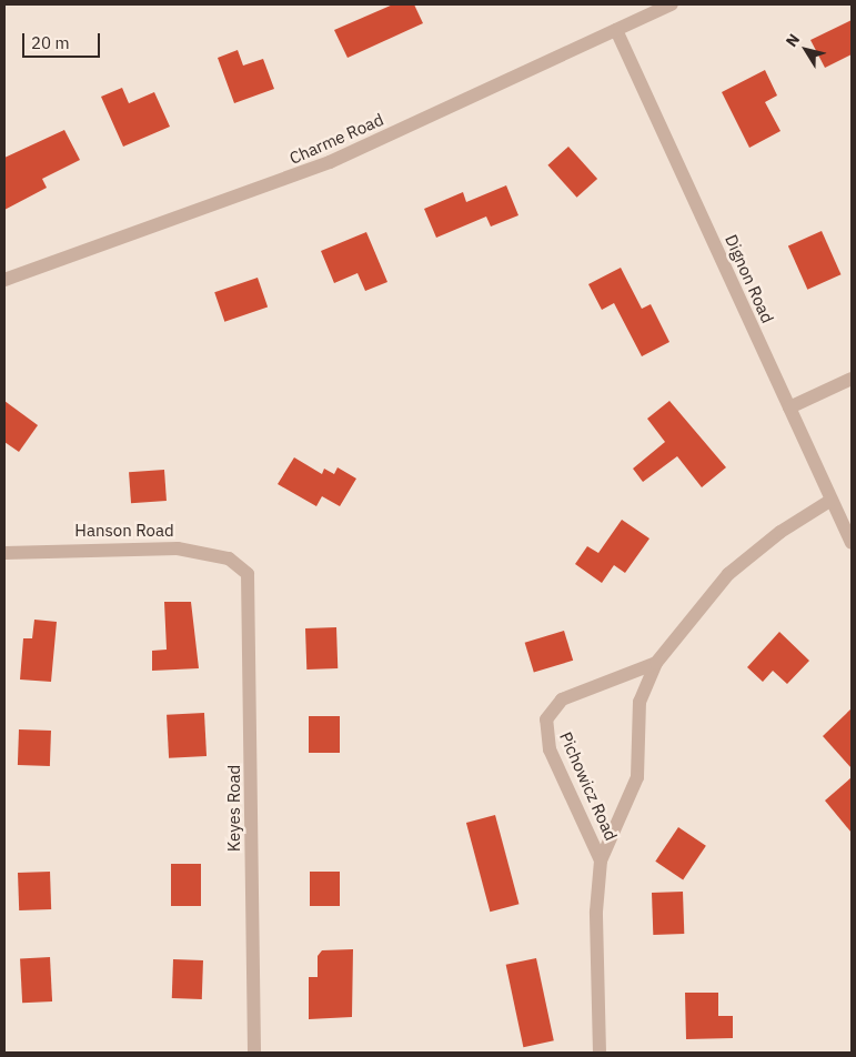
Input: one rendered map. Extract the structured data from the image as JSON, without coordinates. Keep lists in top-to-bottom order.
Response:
{
  "streets": {
    "street": [
      "Charme Road",
      "Dignon Road",
      "Hanson Road",
      "Pichowicz Road",
      "Keyes Road"
    ]
  },
  "crossings": [
    ["Charme Road", "Dignon Road"],
    ["Dignon Road", "Pichowicz Road"],
    ["Hanson Road", "Keyes Road"]
  ],
  "scale_bar": "20 m",
  "north": "top left"
}
